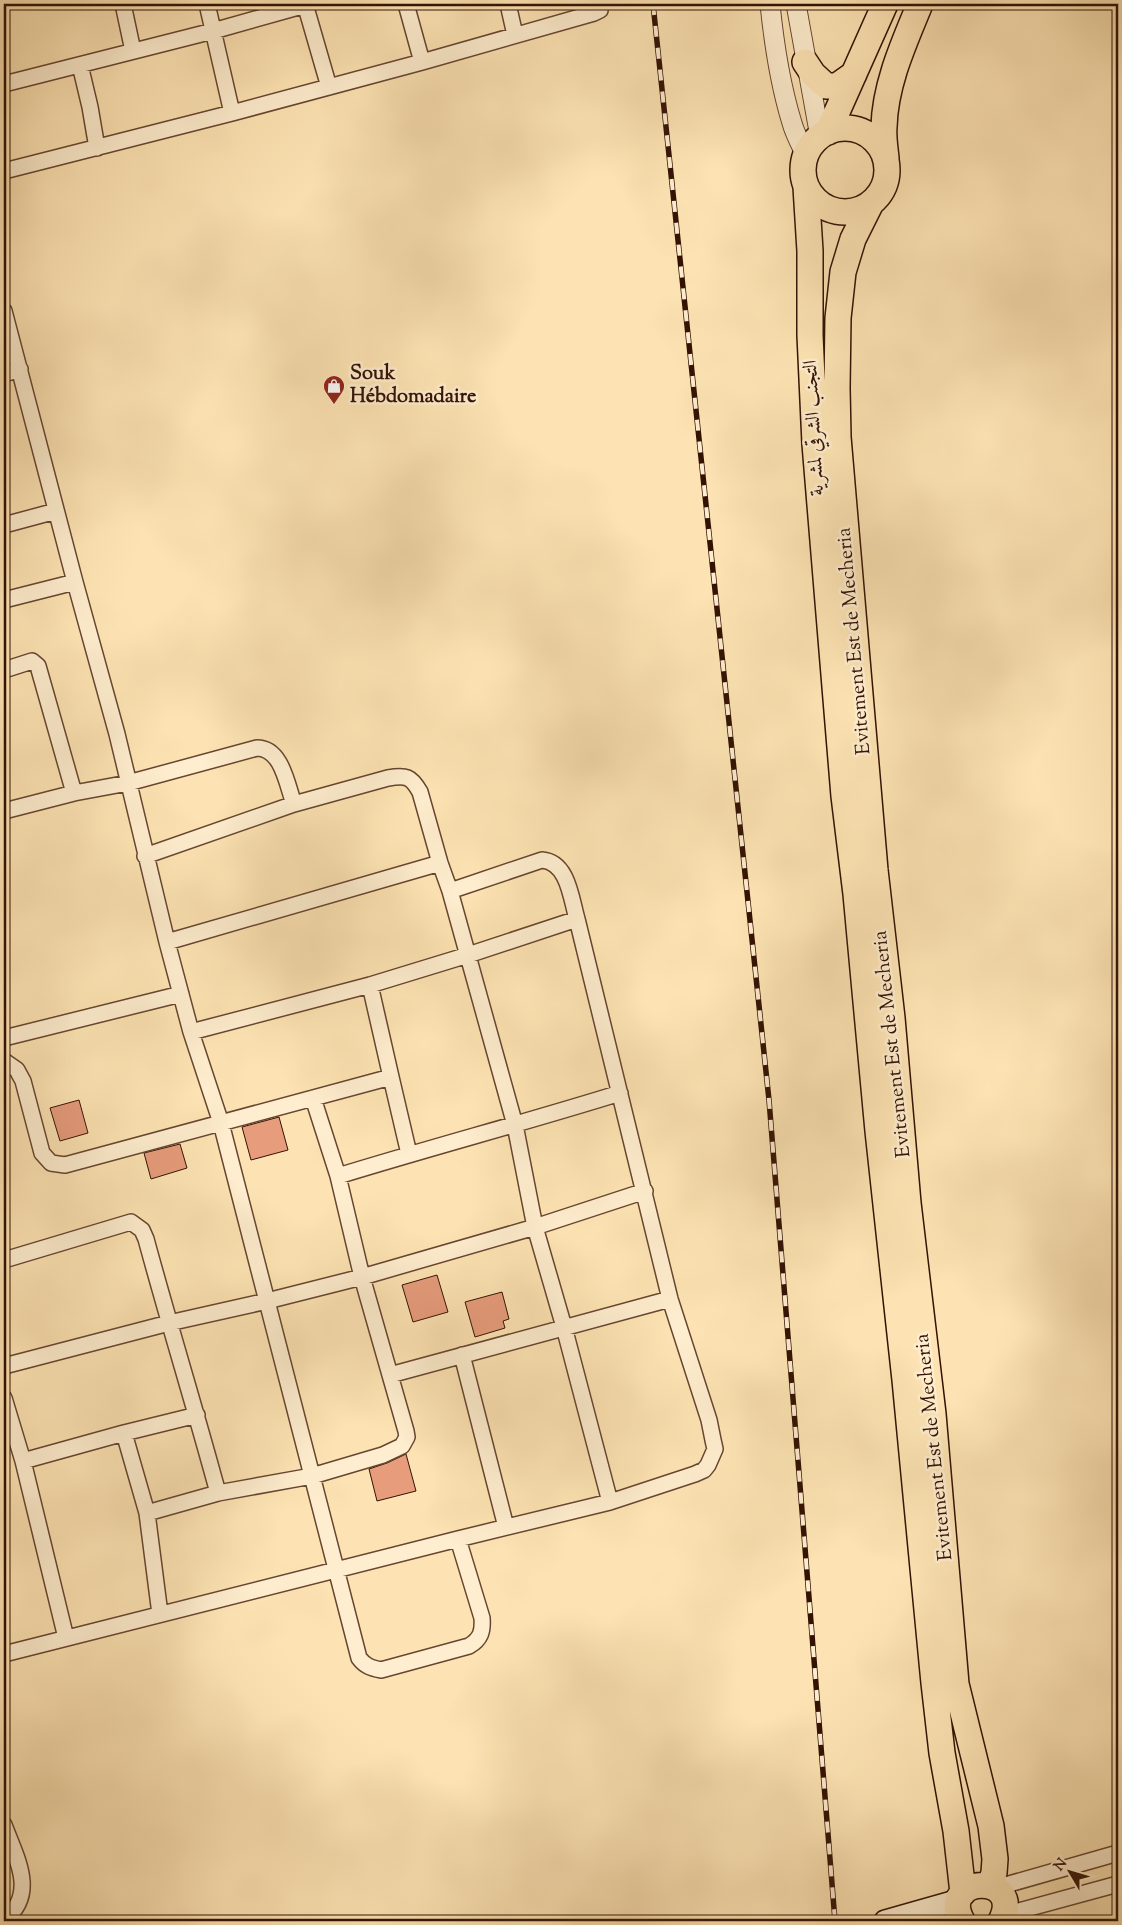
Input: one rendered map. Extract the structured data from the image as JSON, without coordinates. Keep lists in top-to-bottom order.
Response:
{
  "streets": {
    "highway": ["التجنب الشرقي لمشرية", "Evitement Est de Mecheria"]
  },
  "crossings": [
    ["التجنب الشرقي لمشرية", "Evitement Est de Mecheria"]
  ],
  "places": {
    "shop": ["Souk Hébdomadaire"]
  },
  "north": "top left"
}
